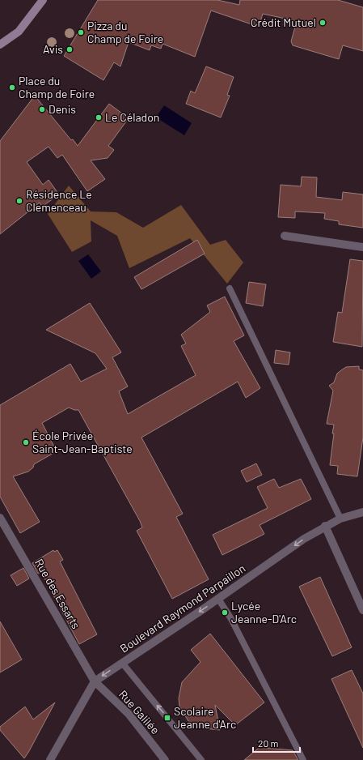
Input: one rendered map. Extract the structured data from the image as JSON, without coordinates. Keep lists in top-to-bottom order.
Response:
{
  "streets": {
    "street": ["Rue des Essarts", "Boulevard Raymond Parpaillon", "Rue Galilée"]
  },
  "crossings": [
    ["Rue des Essarts", "Boulevard Raymond Parpaillon"],
    ["Rue des Essarts", "Rue Galilée"],
    ["Boulevard Raymond Parpaillon", "Rue Galilée"]
  ],
  "one_way": ["Boulevard Raymond Parpaillon"],
  "places": {
    "other": [
      "Crédit Mutuel",
      "Pizza du Champ de Foire",
      "Avis",
      "Place du Champ de Foire",
      "Denis",
      "Le Céladon",
      "Résidence Le Clemenceau",
      "École Privée Saint-Jean-Baptiste",
      "Lycée Jeanne-D'Arc"
    ],
    "transit": ["Scolaire Jeanne d'Arc"]
  },
  "scale_bar": "20 m"
}
